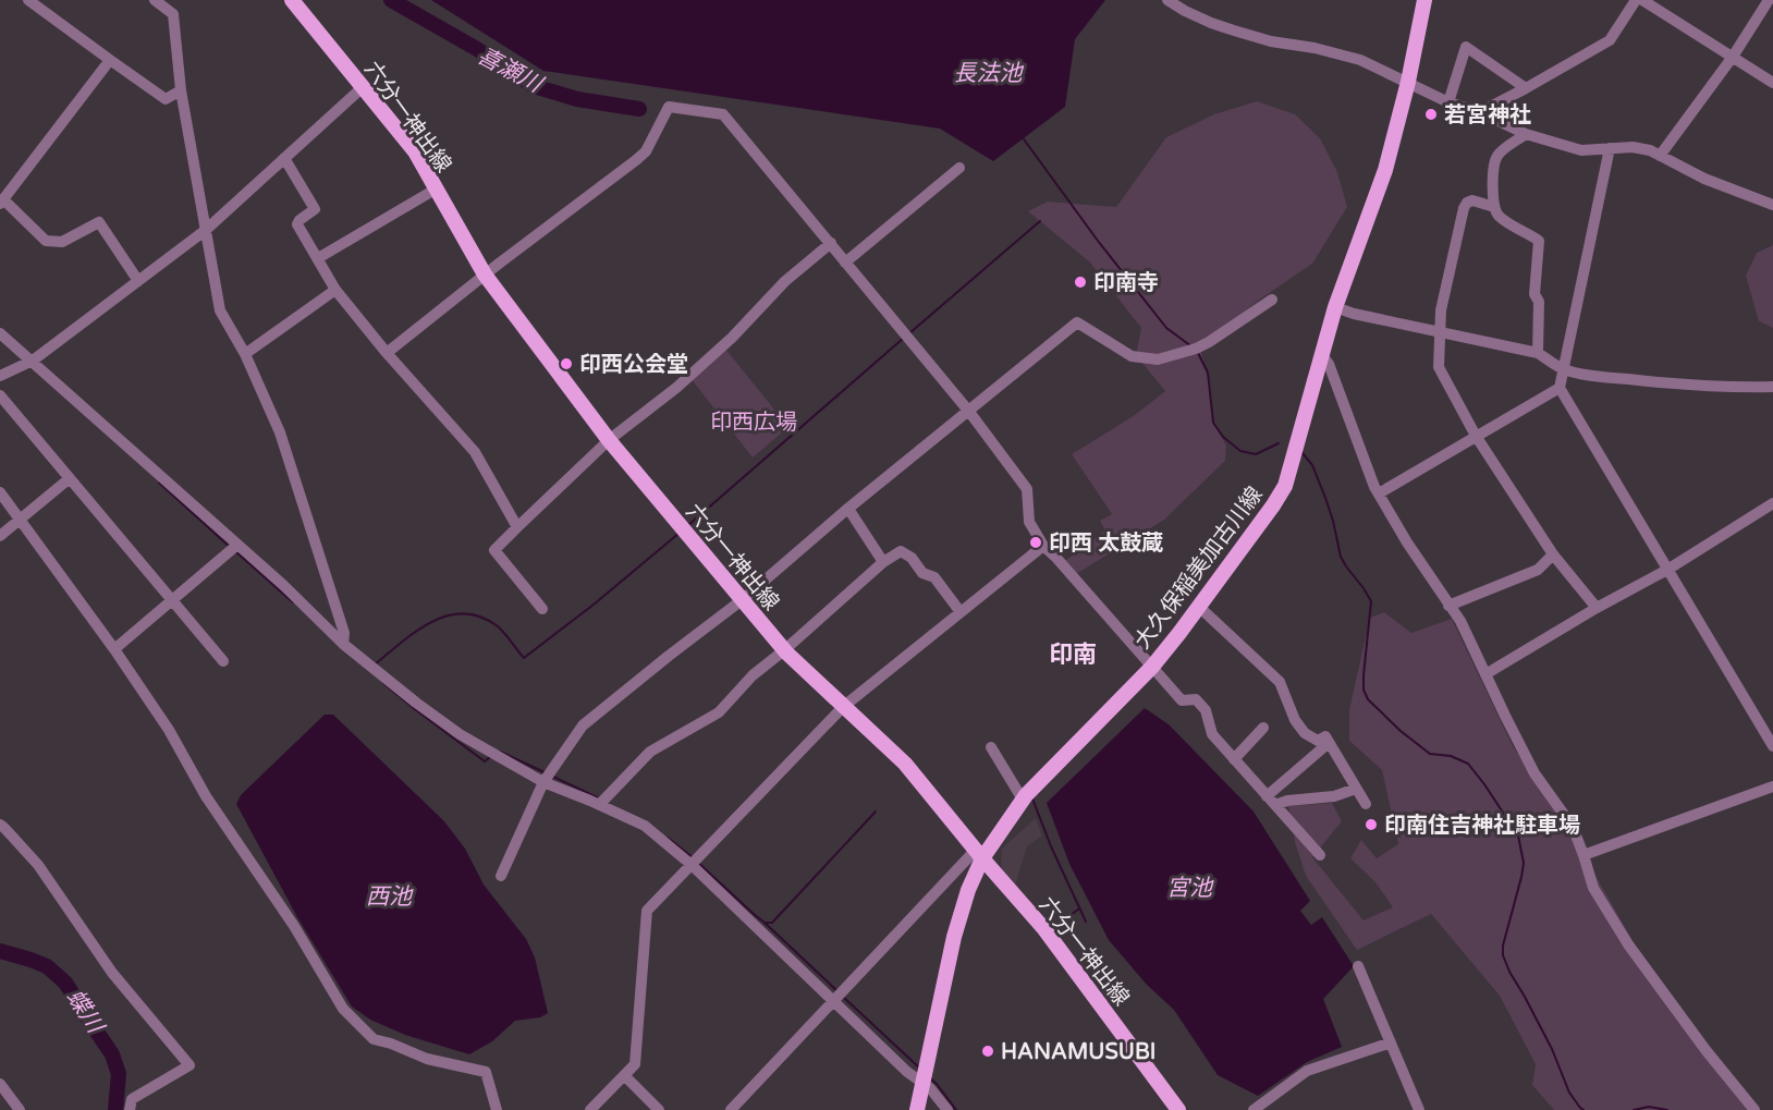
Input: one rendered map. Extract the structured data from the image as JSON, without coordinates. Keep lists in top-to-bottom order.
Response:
{
  "streets": {
    "main road": ["六分一神出線", "大久保稲美加古川線"]
  },
  "crossings": [
    ["六分一神出線", "大久保稲美加古川線"]
  ],
  "districts": ["印南"],
  "water": [
    "喜瀬川",
    "長法池",
    "宮池",
    "西池",
    "蝶川"
  ],
  "parks": ["印西広場"],
  "places": [
    "若宮神社",
    "印南寺",
    "印西公会堂",
    "印西 太鼓蔵",
    "印南住吉神社駐車場",
    "HANAMUSUBI"
  ]
}
